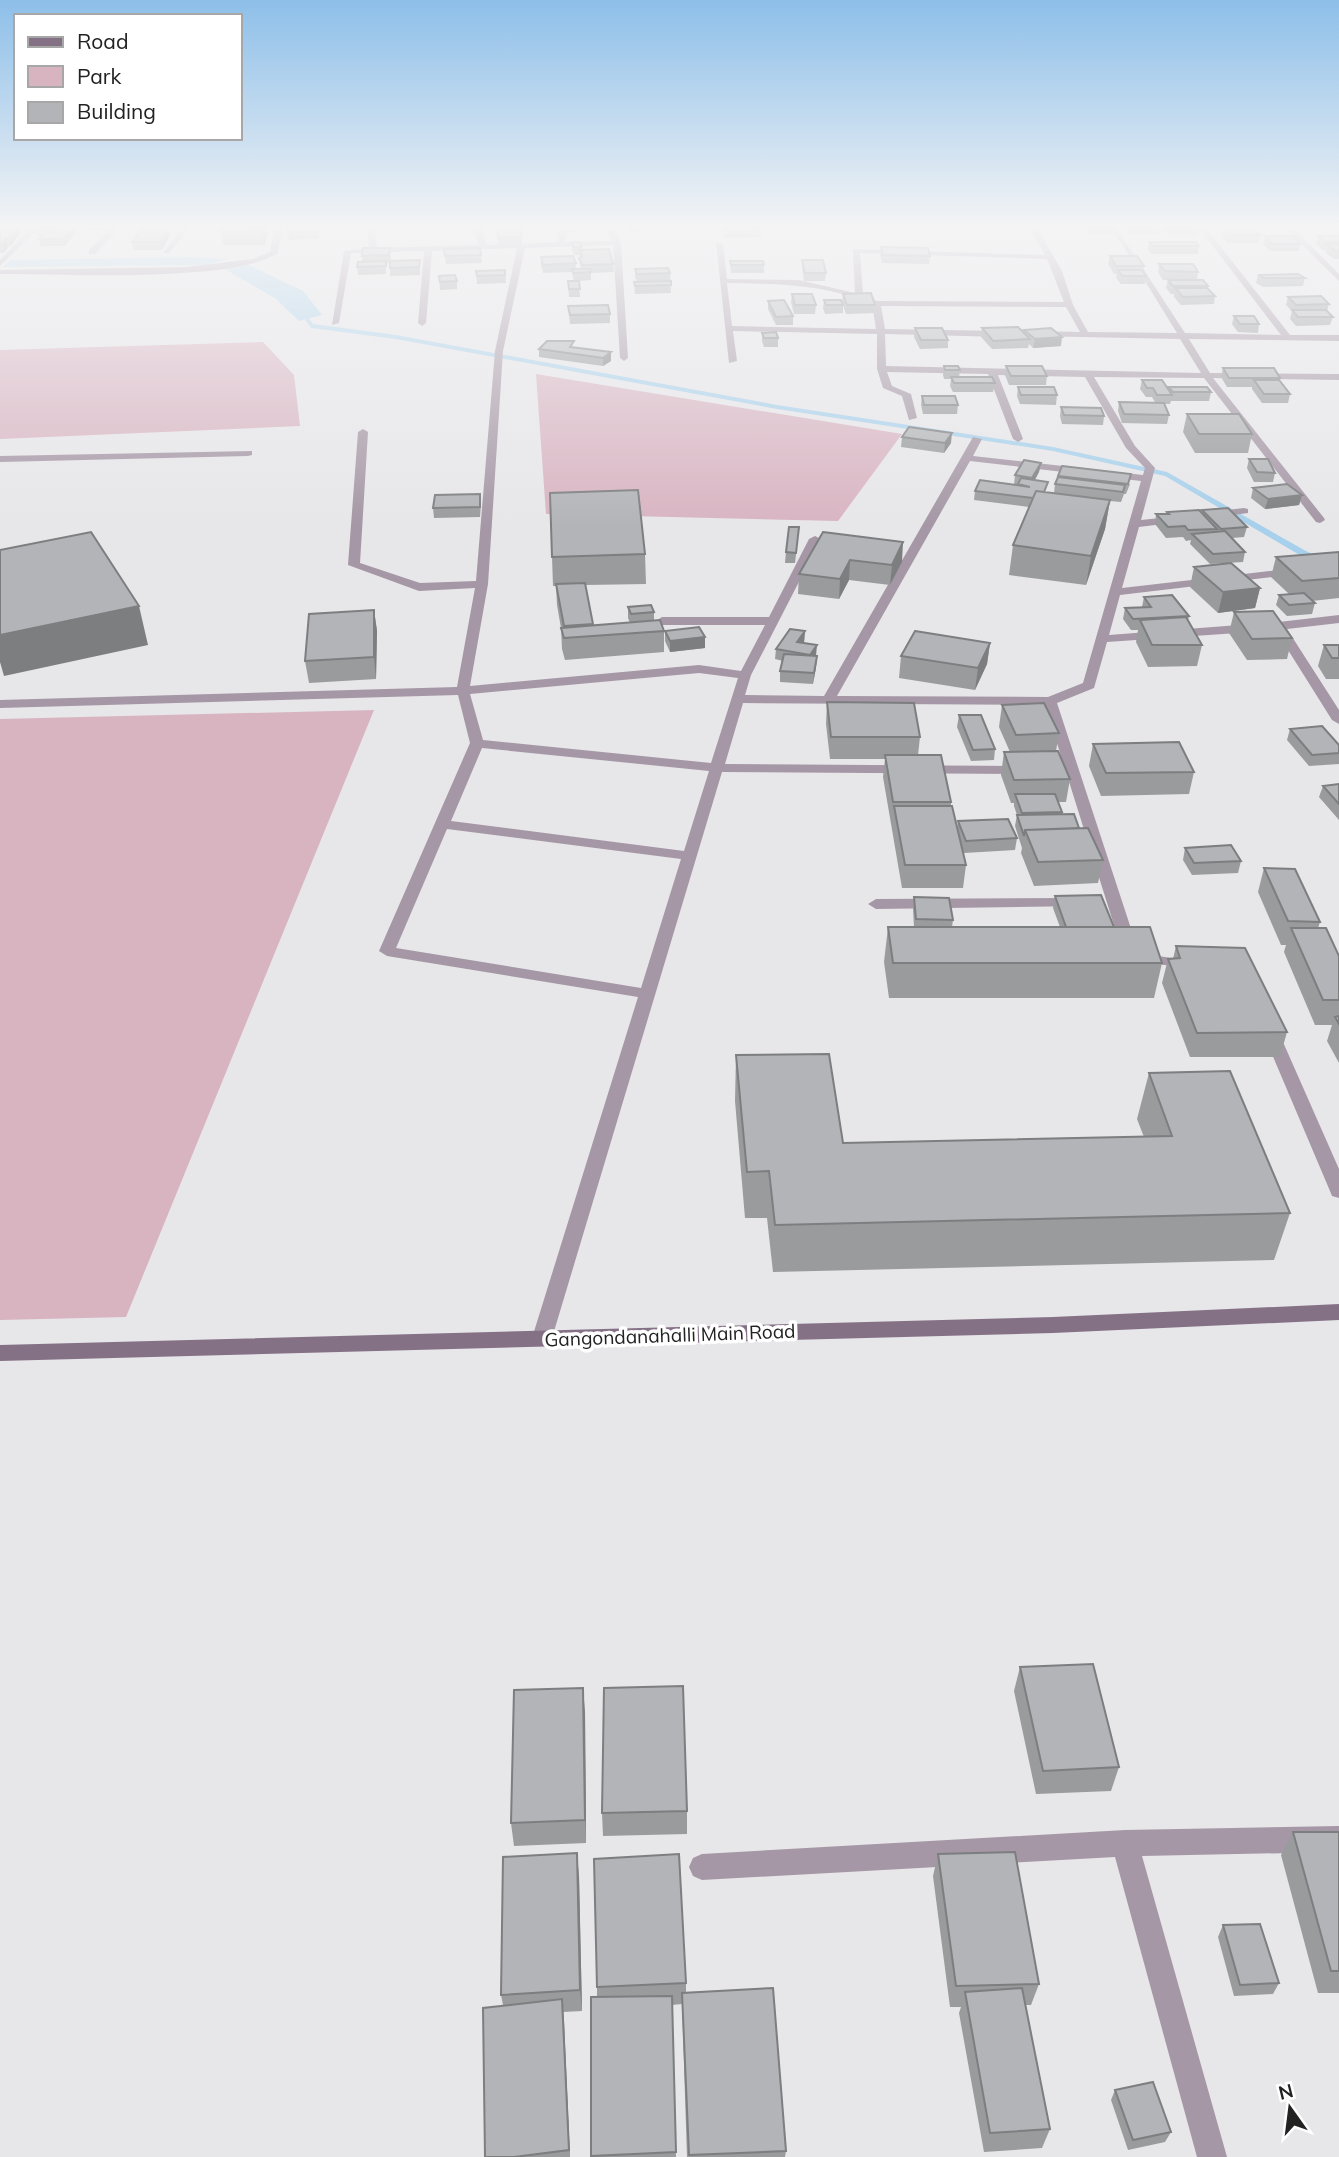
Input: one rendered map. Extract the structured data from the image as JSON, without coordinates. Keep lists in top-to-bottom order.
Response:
{
  "streets": {
    "street": ["Gangondanahalli Main Road"]
  },
  "legend": ["Road", "Park", "Building"],
  "north": "top"
}
